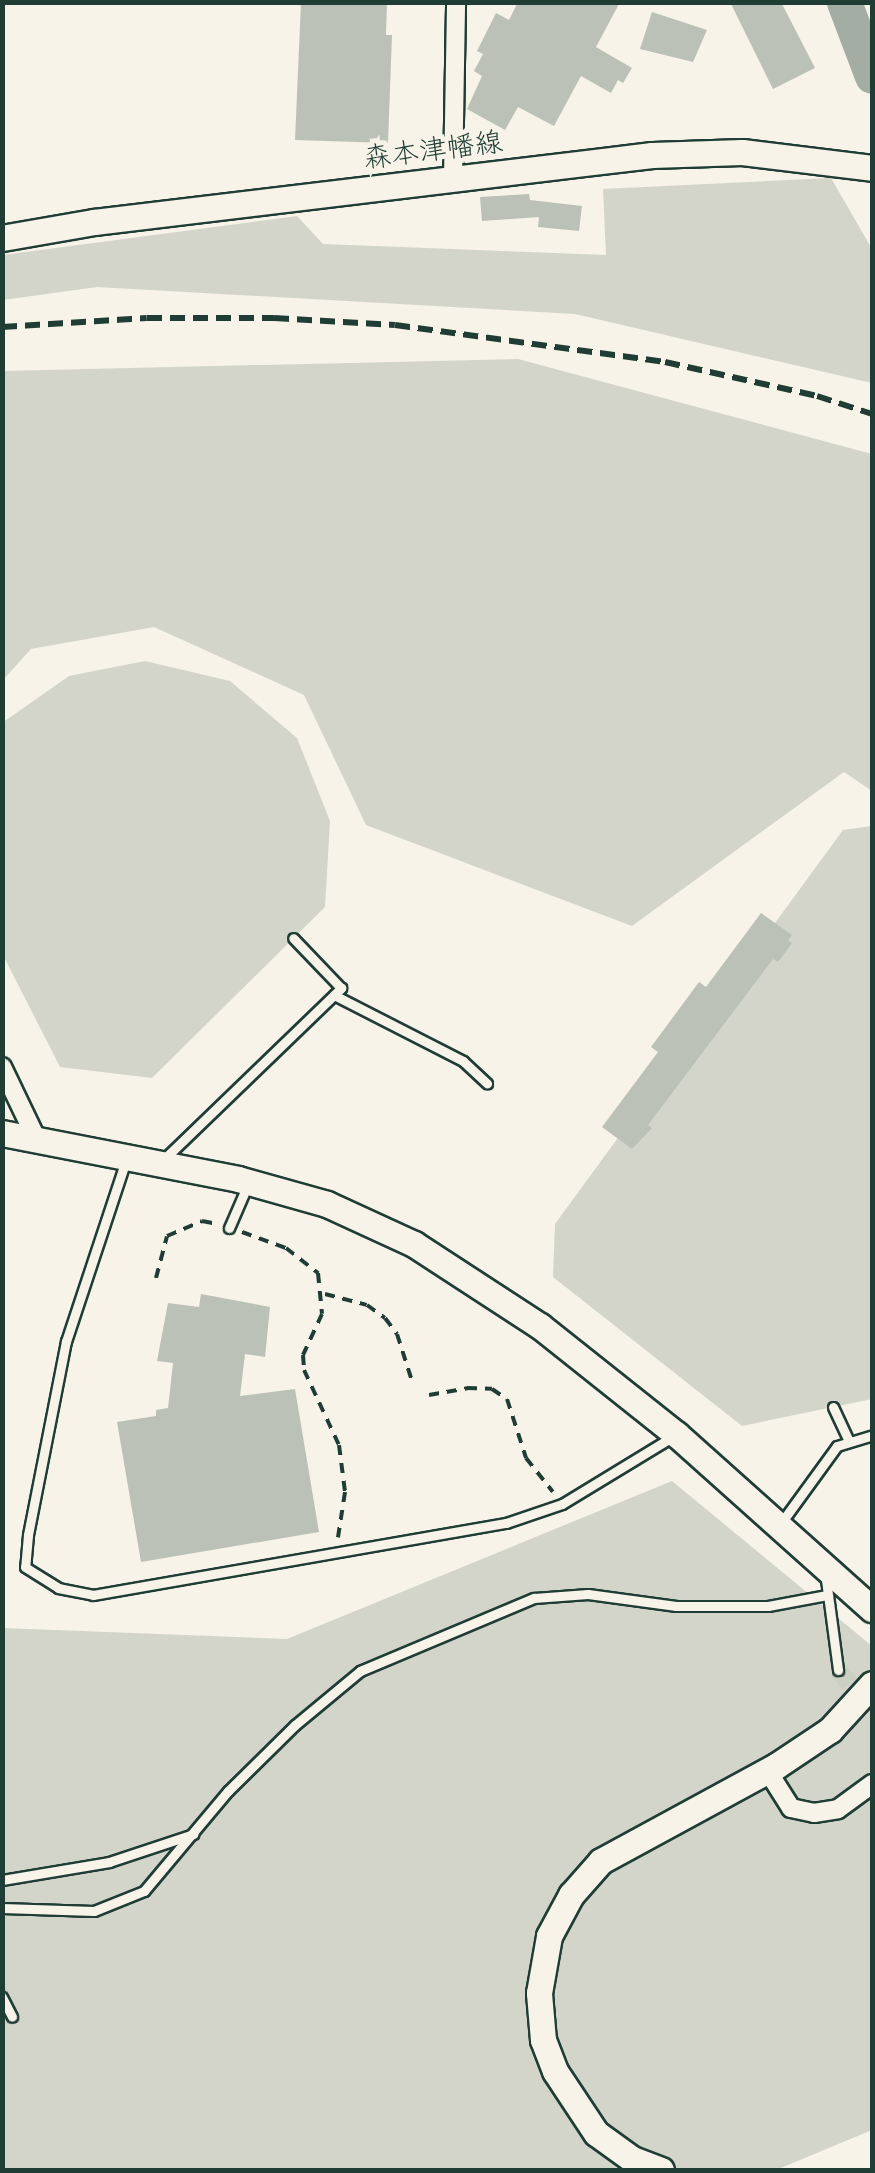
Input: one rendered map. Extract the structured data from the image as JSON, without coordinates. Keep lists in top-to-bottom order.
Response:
{
  "streets": {
    "street": ["森本津幡線"]
  }
}
